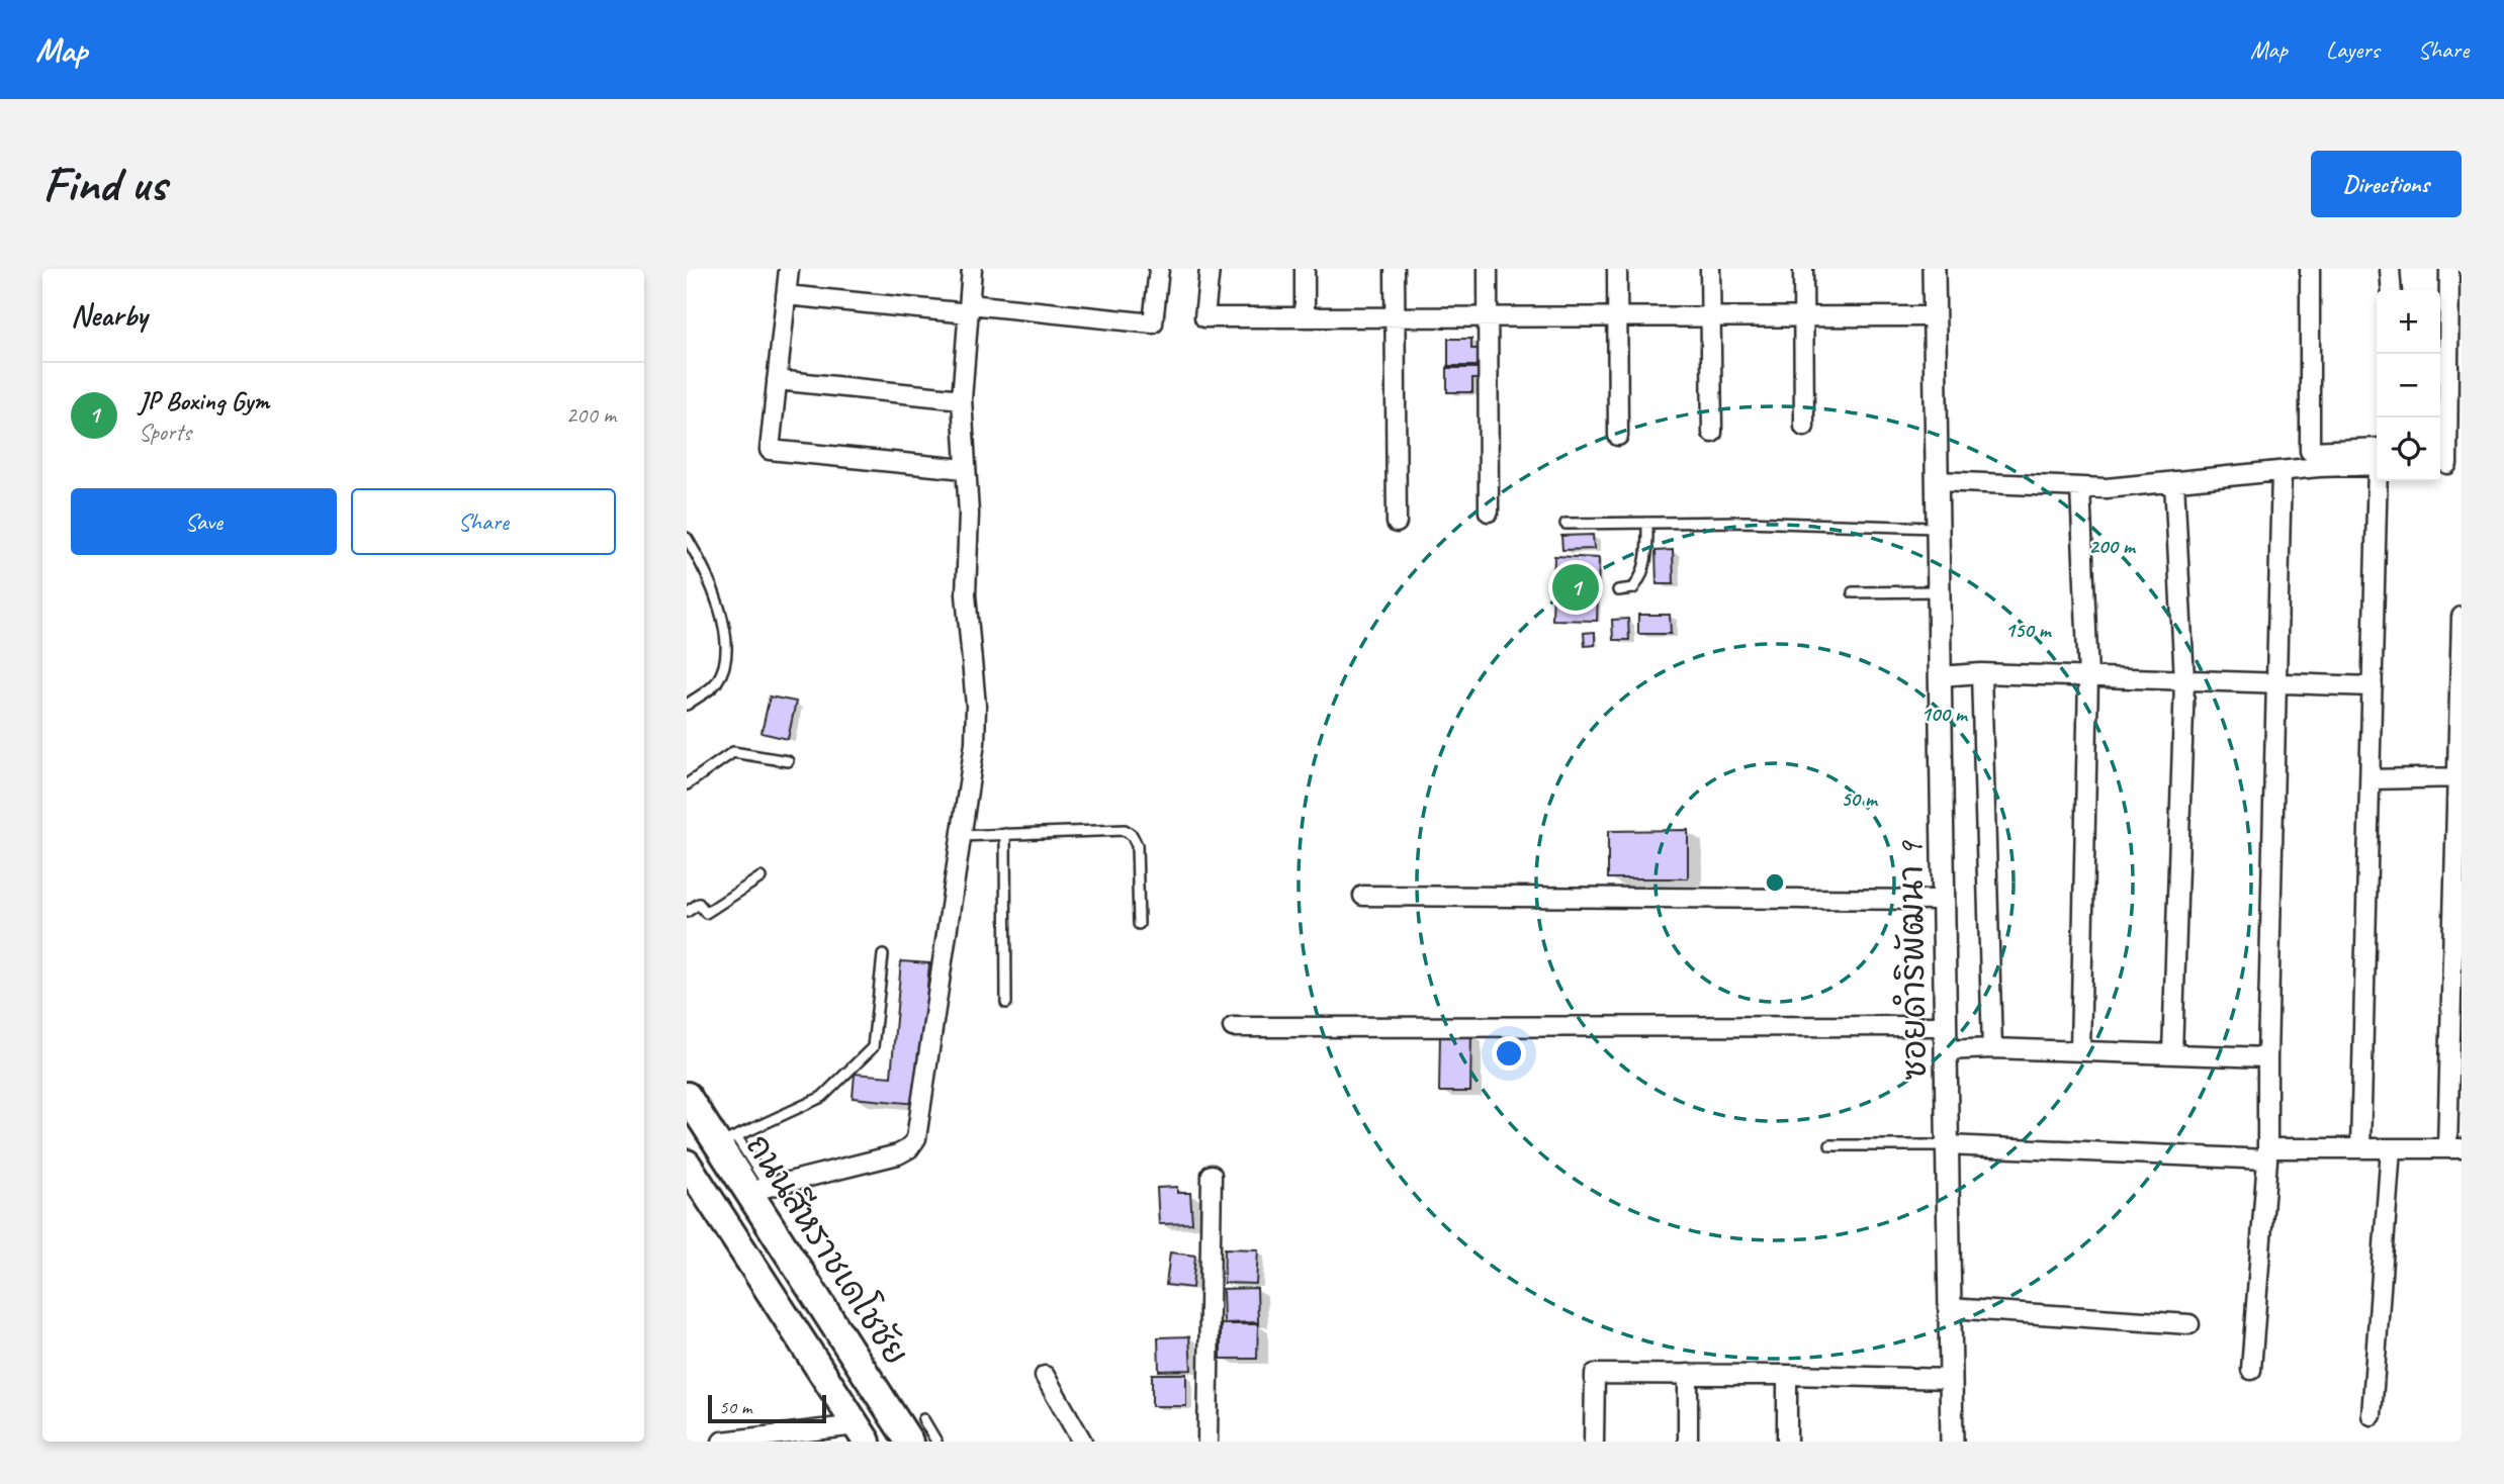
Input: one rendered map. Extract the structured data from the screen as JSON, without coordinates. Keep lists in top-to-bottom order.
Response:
{
  "streets": {
    "main road": ["ถนนสีหราชเดโชชัย"],
    "street": ["ซอยดำริพัฒนา 9"]
  },
  "scale_bar": "50 m",
  "page": {
    "header": "Map",
    "nav": ["Map", "Layers", "Share"],
    "buttons": [
      "Directions",
      ["Save", "Share"]
    ],
    "title": "Find us",
    "heading": "Nearby",
    "map_buttons": ["+", "−"],
    "list": [
      {
        "mark": "1",
        "name": "JP Boxing Gym",
        "note": "Sports",
        "value": "200 m"
      }
    ],
    "pins": "1",
    "scale": "50 m"
  },
  "rings": [
    "200 m",
    "150 m",
    "100 m",
    "50 m"
  ]
}
